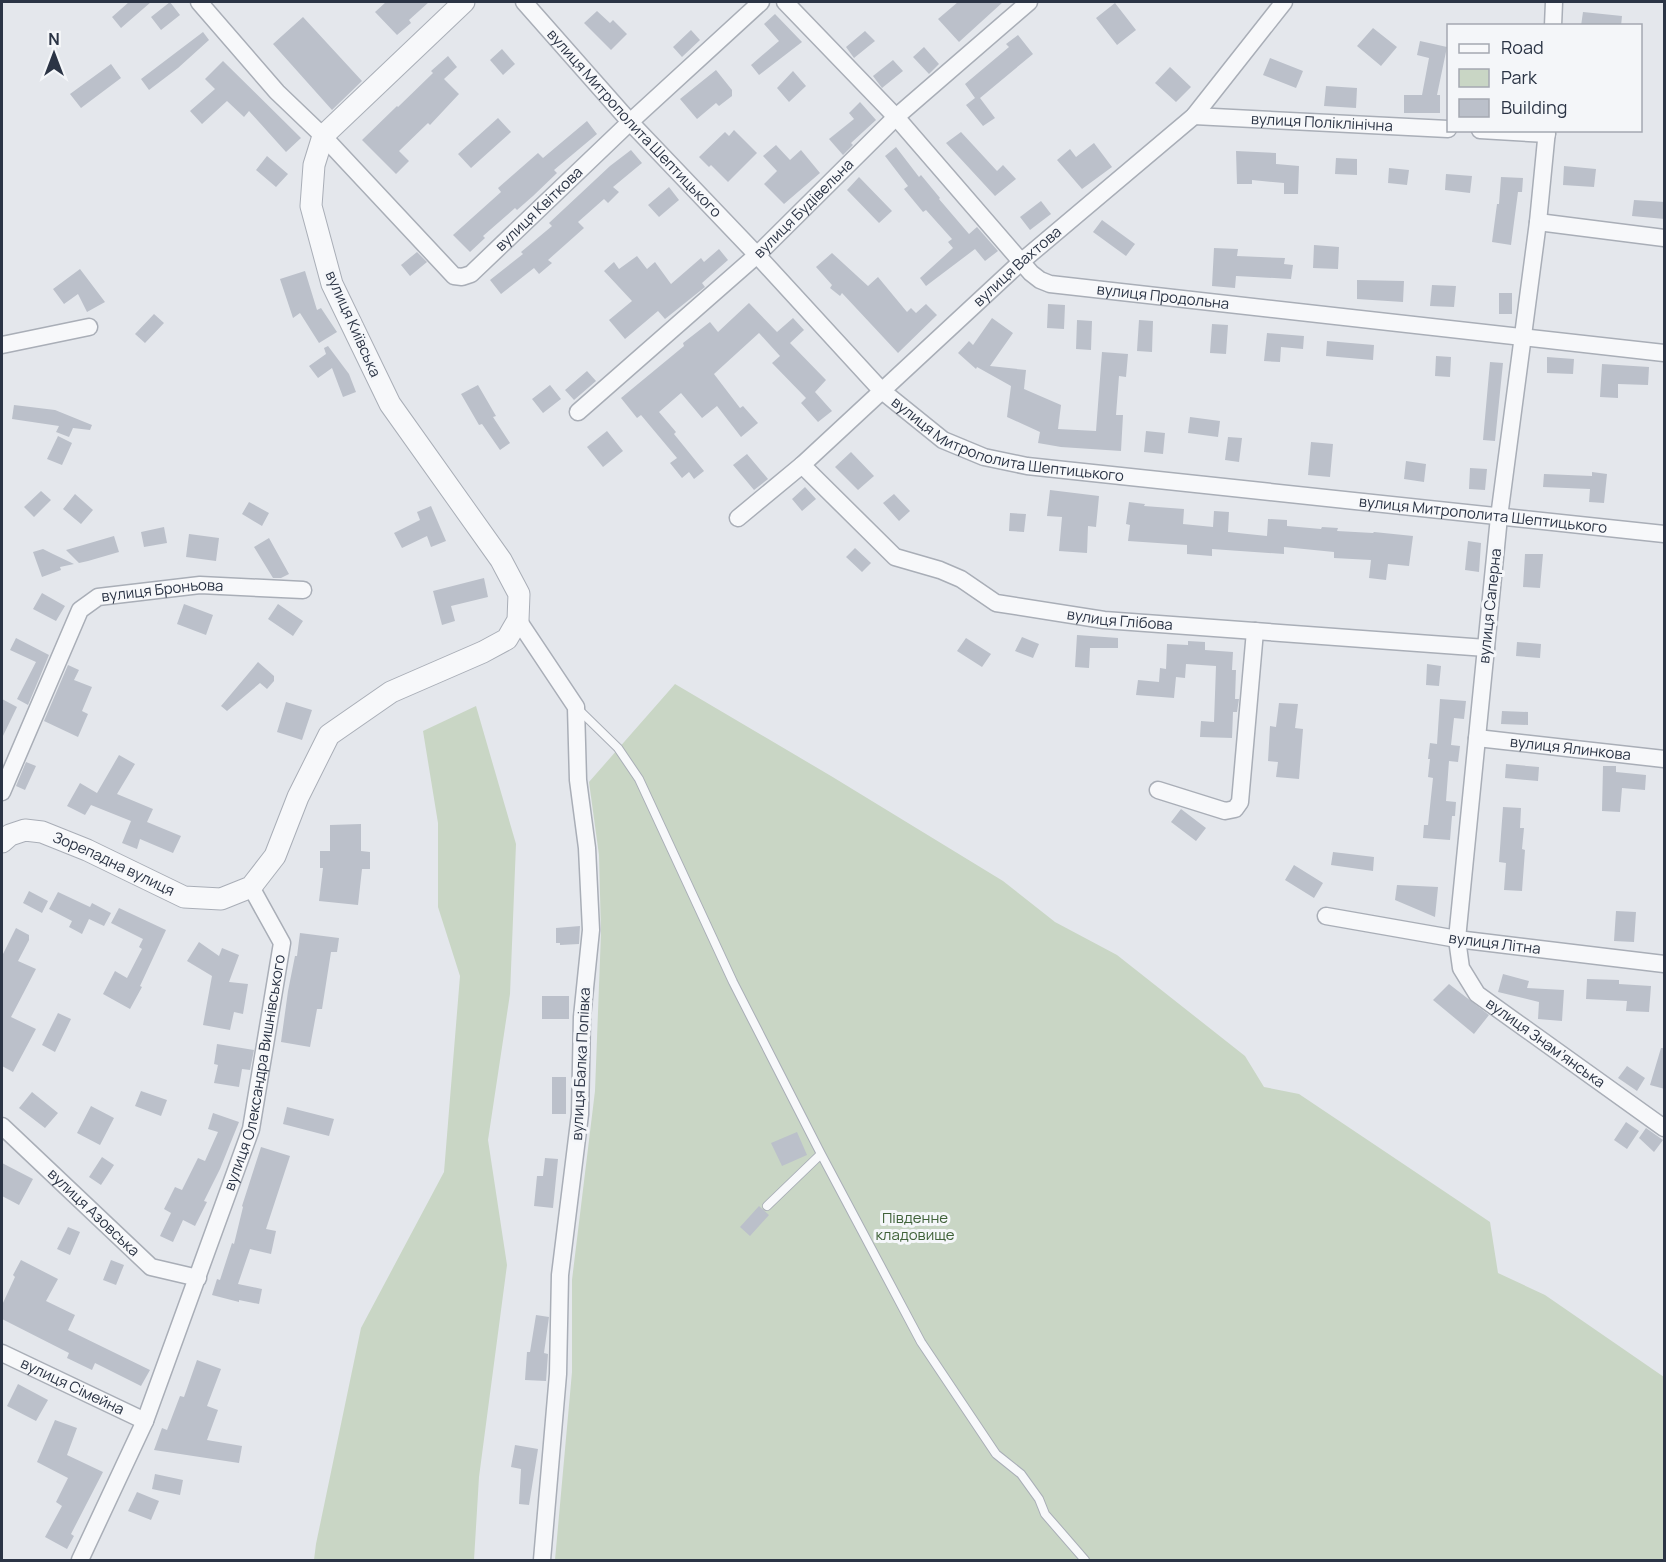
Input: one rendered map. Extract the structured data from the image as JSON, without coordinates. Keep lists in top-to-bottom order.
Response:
{
  "streets": {
    "street": [
      "вулиця Поліклінічна",
      "вулиця Митрополита Шептицького",
      "вулиця Будівельна",
      "вулиця Квіткова",
      "вулиця Вахтова",
      "вулиця Продольна",
      "вулиця Київська",
      "вулиця Броньова",
      "вулиця Саперна",
      "вулиця Глібова",
      "вулиця Ялинкова",
      "Зорепадна вулиця",
      "вулиця Літна",
      "вулиця Знам’янська",
      "вулиця Балка Попівка",
      "вулиця Олександра Вишнівського",
      "вулиця Азовська",
      "вулиця Сімейна"
    ]
  },
  "crossings": [
    ["вулиця Поліклінічна", "вулиця Вахтова"],
    ["вулиця Митрополита Шептицького", "вулиця Будівельна"],
    ["вулиця Митрополита Шептицького", "вулиця Квіткова"],
    ["вулиця Митрополита Шептицького", "вулиця Вахтова"],
    ["вулиця Митрополита Шептицького", "вулиця Саперна"],
    ["вулиця Будівельна", "вулиця Продольна"],
    ["вулиця Квіткова", "вулиця Київська"],
    ["вулиця Вахтова", "вулиця Продольна"],
    ["вулиця Вахтова", "вулиця Глібова"],
    ["вулиця Продольна", "вулиця Саперна"],
    ["вулиця Саперна", "вулиця Глібова"],
    ["вулиця Саперна", "вулиця Ялинкова"],
    ["вулиця Саперна", "вулиця Літна"],
    ["вулиця Саперна", "вулиця Знам’янська"],
    ["Зорепадна вулиця", "вулиця Олександра Вишнівського"],
    ["вулиця Літна", "вулиця Знам’янська"],
    ["вулиця Олександра Вишнівського", "вулиця Азовська"],
    ["вулиця Олександра Вишнівського", "вулиця Сімейна"]
  ],
  "parks": ["Південне кладовище"],
  "legend": ["Road", "Park", "Building"],
  "north": "top"
}
